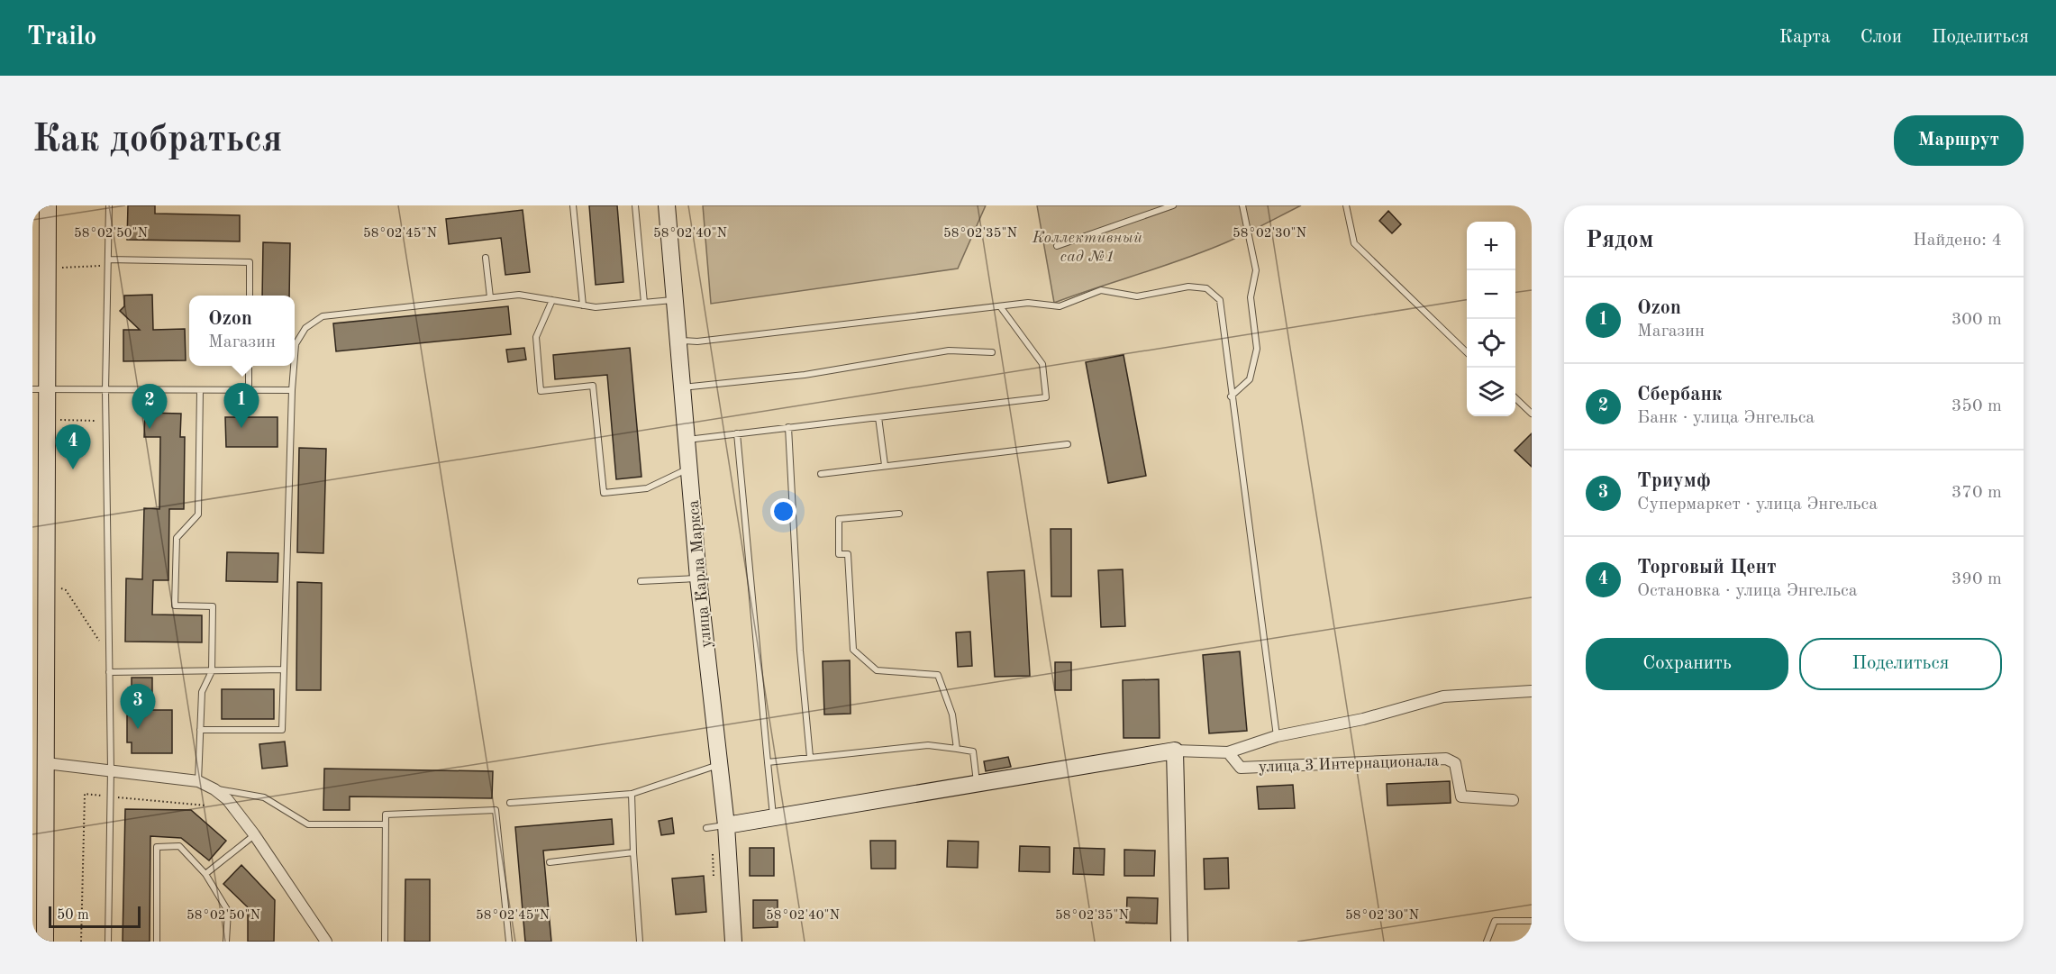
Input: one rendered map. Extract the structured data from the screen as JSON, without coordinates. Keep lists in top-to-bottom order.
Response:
{
  "streets": {
    "main road": ["улица Карла Маркса"],
    "street": ["улица 3 Интернационала"]
  },
  "parks": ["Коллективный сад №1"],
  "scale_bar": "50 m",
  "page": {
    "header": "Trailo",
    "nav": ["Карта", "Слои", "Поделиться"],
    "buttons": [
      "Маршрут",
      ["Сохранить", "Поделиться"]
    ],
    "title": "Как добраться",
    "heading": ["Рядом", "Найдено: 4"],
    "map_buttons": ["+", "−"],
    "list": [
      {
        "mark": "1",
        "name": "Ozon",
        "note": "Магазин",
        "value": "300 m"
      },
      {
        "mark": "2",
        "name": "Сбербанк",
        "note": "Банк · улица Энгельса",
        "value": "350 m"
      },
      {
        "mark": "3",
        "name": "Триумф",
        "note": "Супермаркет · улица Энгельса",
        "value": "370 m"
      },
      {
        "mark": "4",
        "name": "Торговый Цент",
        "note": "Остановка · улица Энгельса",
        "value": "390 m"
      }
    ],
    "popup": ["Ozon", "Магазин"],
    "pins": [
      "1",
      "2",
      "4",
      "3"
    ],
    "scale": "50 m"
  },
  "coordinates": [
    "58°02'50\"N",
    "58°02'45\"N",
    "58°02'40\"N",
    "58°02'35\"N",
    "58°02'30\"N"
  ]
}
